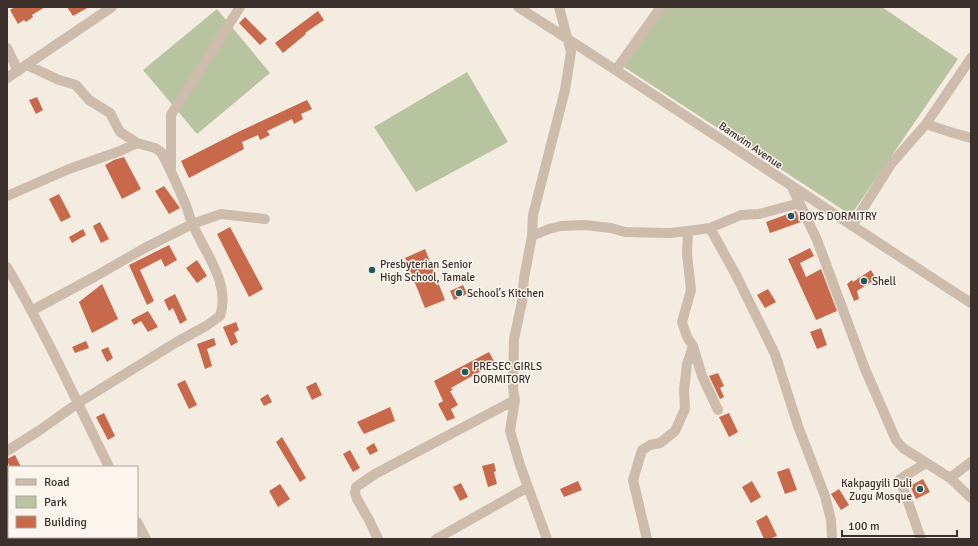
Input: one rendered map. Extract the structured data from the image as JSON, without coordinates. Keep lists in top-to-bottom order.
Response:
{
  "streets": {
    "street": ["Bamvim Avenue"]
  },
  "places": [
    "BOYS DORMITRY",
    "Presbyterian Senior High School, Tamale",
    "Shell",
    "School's Kitchen",
    "PRESEC GIRLS DORMITORY",
    "Kakpagyili Duli Zugu Mosque"
  ],
  "legend": ["Road", "Park", "Building"],
  "scale_bar": "100 m"
}
